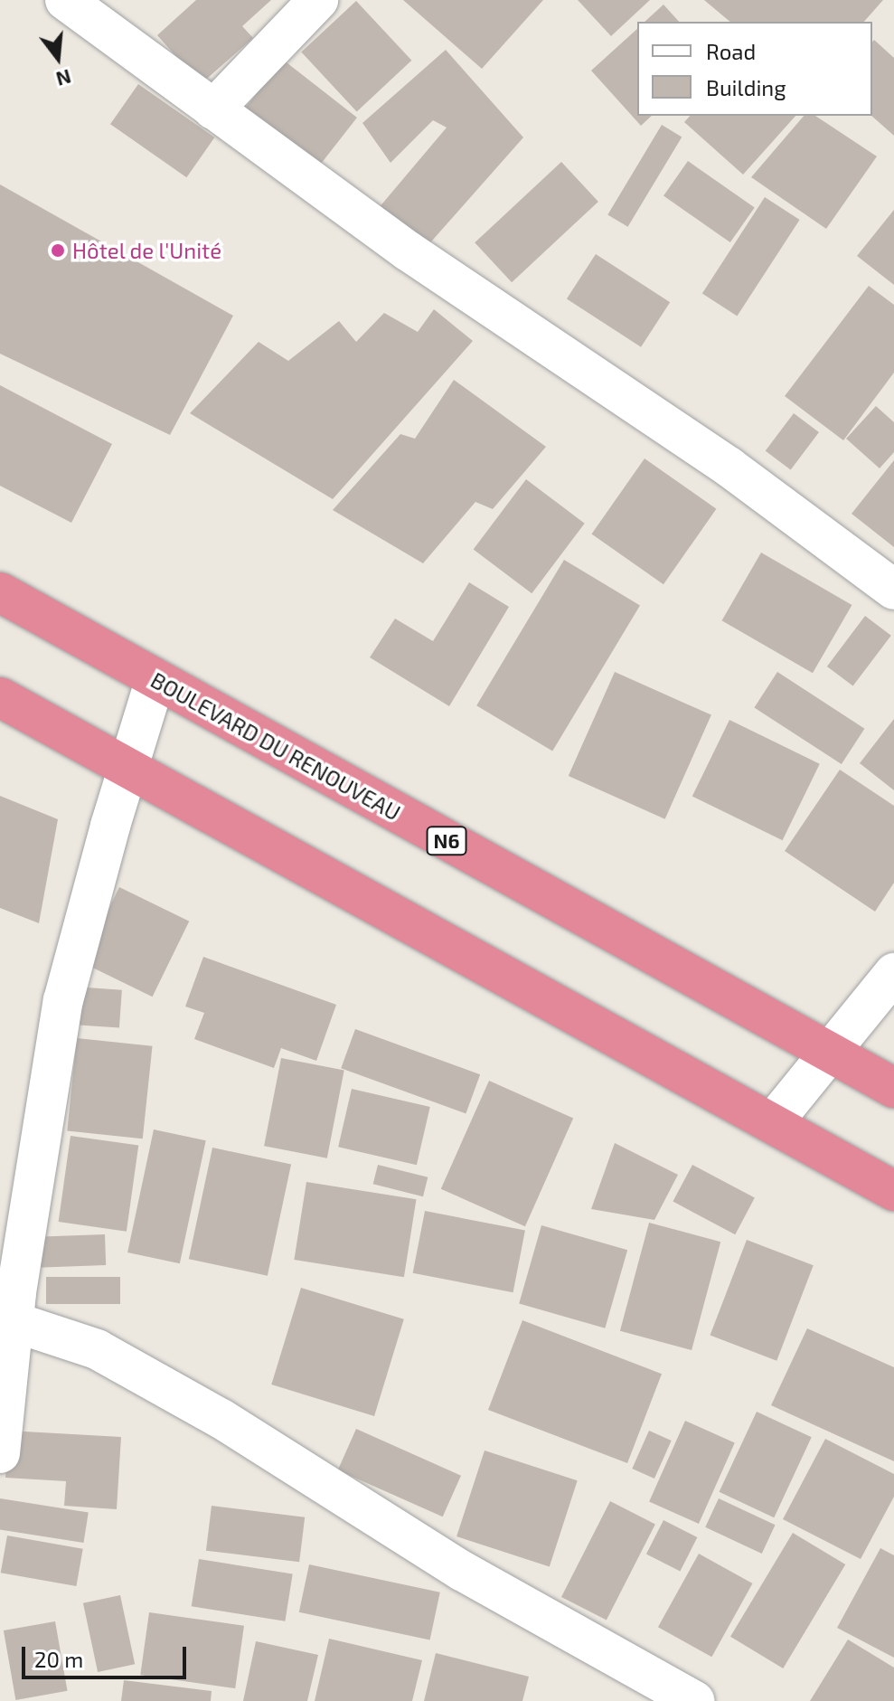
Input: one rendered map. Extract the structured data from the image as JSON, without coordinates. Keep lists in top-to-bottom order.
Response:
{
  "streets": {
    "highway": ["BOULEVARD DU RENOUVEAU", "N6"]
  },
  "places": ["Hôtel de l'Unité"],
  "legend": ["Road", "Building"],
  "scale_bar": "20 m",
  "north": "bottom"
}
